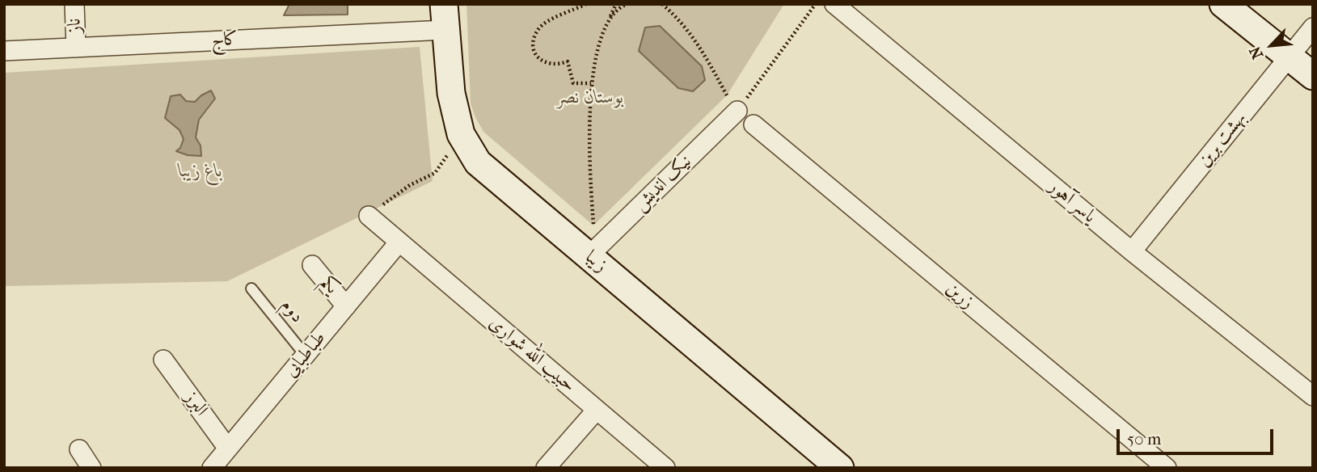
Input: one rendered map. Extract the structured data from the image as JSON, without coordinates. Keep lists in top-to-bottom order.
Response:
{
  "streets": {
    "street": [
      "ناز",
      "کاج",
      "بهشت برین",
      "نیک اندیش",
      "یاسر آهور",
      "زیبا",
      "یکم",
      "زرین",
      "طباطبایی",
      "حبیب الله شواری",
      "البرز"
    ],
    "lane": ["دوم"]
  },
  "crossings": [
    ["ناز", "کاج"],
    ["کاج", "زیبا"],
    ["بهشت برین", "یاسر آهور"],
    ["نیک اندیش", "زیبا"],
    ["یکم", "طباطبایی"],
    ["دوم", "طباطبایی"],
    ["طباطبایی", "حبیب الله شواری"],
    ["طباطبایی", "البرز"]
  ],
  "parks": ["بوستان نصر", "باغ زیبا"],
  "scale_bar": "50 m",
  "north": "bottom left"
}
